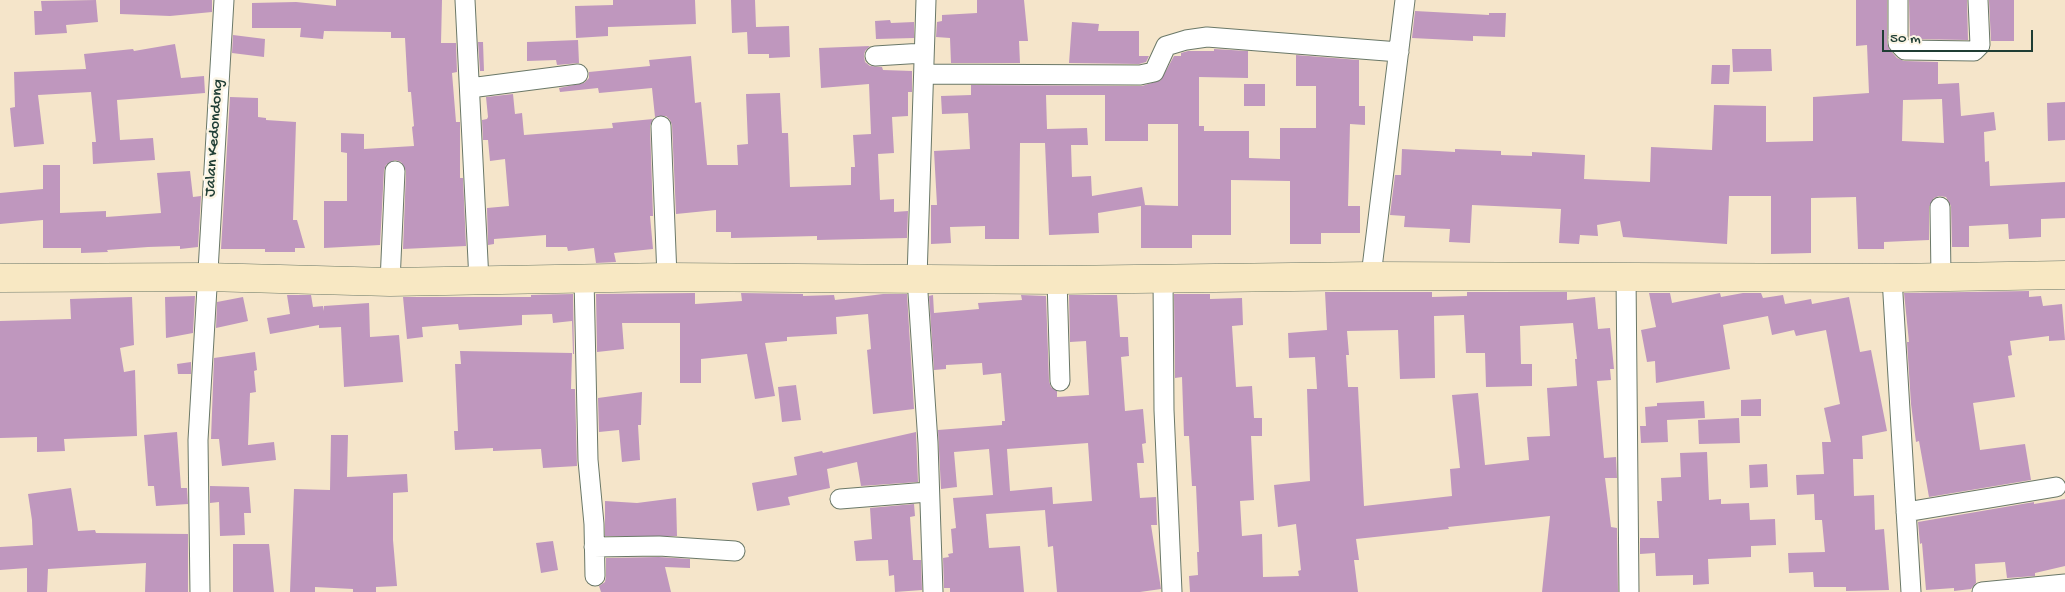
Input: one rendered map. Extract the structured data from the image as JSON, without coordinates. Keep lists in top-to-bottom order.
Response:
{
  "streets": {
    "street": ["Jalan Kedondong"]
  },
  "scale_bar": "50 m"
}
